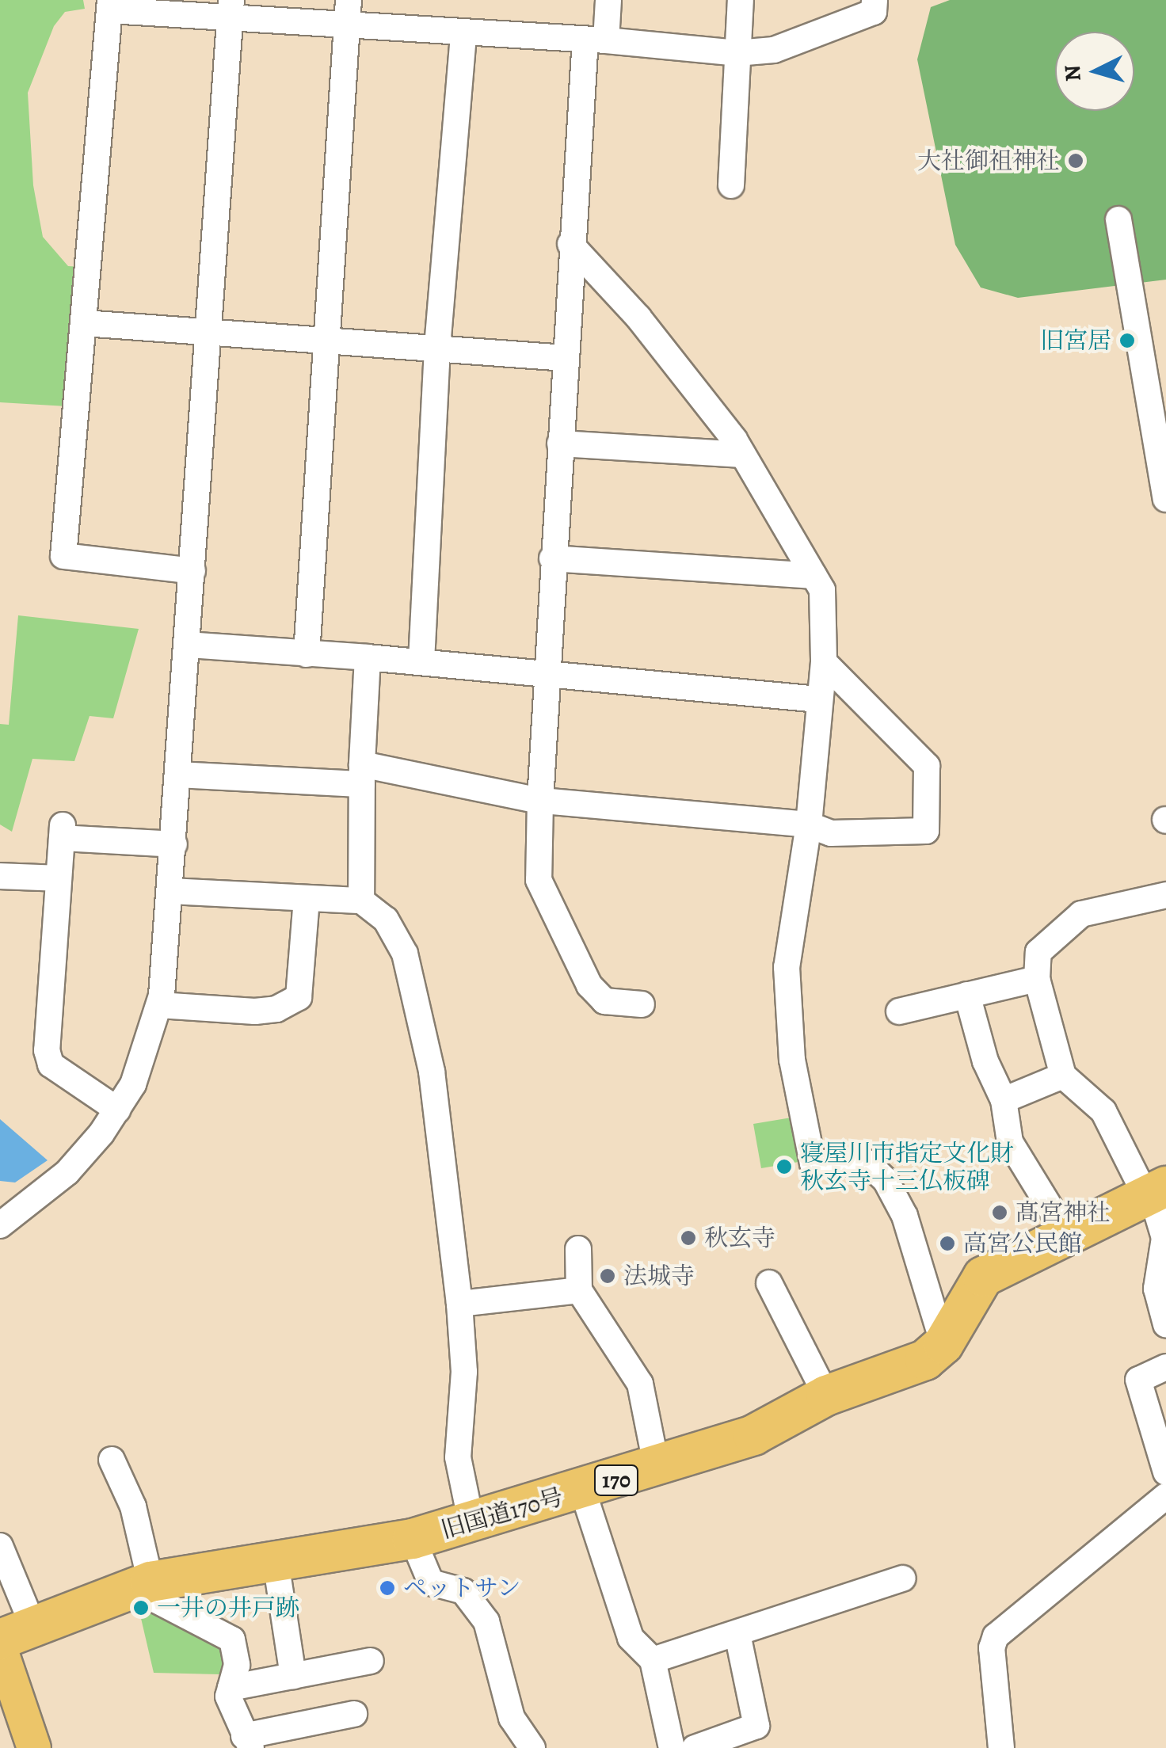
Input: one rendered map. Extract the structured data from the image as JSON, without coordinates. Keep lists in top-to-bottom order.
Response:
{
  "streets": {
    "highway": ["170", "旧国道170号"]
  },
  "places": [
    "大社御祖神社",
    "旧宮居",
    "寝屋川市指定文化財 秋玄寺十三仏板碑",
    "髙宮神社",
    "秋玄寺",
    "高宮公民館",
    "法城寺",
    "ペットサン",
    "一井の井戸跡"
  ],
  "north": "left"
}
